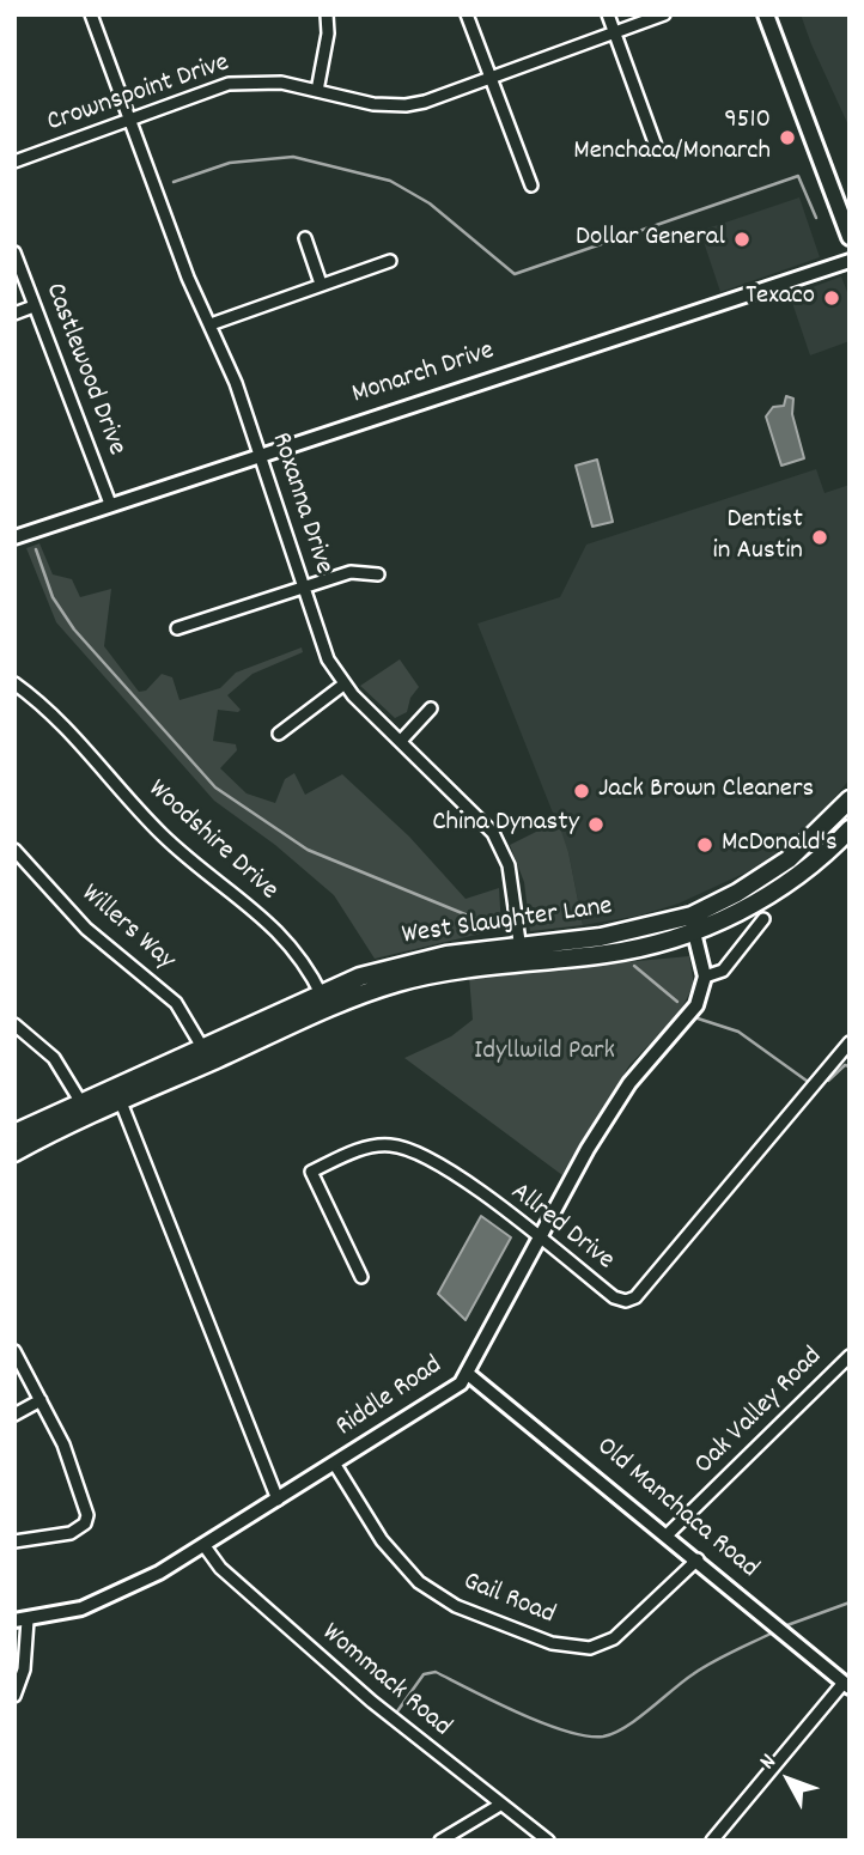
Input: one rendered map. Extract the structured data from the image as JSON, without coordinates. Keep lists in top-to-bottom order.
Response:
{
  "streets": {
    "main road": ["West Slaughter Lane"],
    "street": [
      "Crownspoint Drive",
      "Castlewood Drive",
      "Monarch Drive",
      "Roxanna Drive",
      "Woodshire Drive",
      "Willers Way",
      "Allred Drive",
      "Riddle Road",
      "Oak Valley Road",
      "Old Manchaca Road",
      "Gail Road",
      "Wommack Road"
    ]
  },
  "crossings": [
    ["Crownspoint Drive", "Roxanna Drive"],
    ["Castlewood Drive", "Monarch Drive"],
    ["Monarch Drive", "Roxanna Drive"],
    ["Roxanna Drive", "West Slaughter Lane"],
    ["Woodshire Drive", "West Slaughter Lane"],
    ["West Slaughter Lane", "Willers Way"],
    ["Allred Drive", "Riddle Road"],
    ["Riddle Road", "Old Manchaca Road"],
    ["Riddle Road", "Gail Road"],
    ["Riddle Road", "Wommack Road"],
    ["Oak Valley Road", "Old Manchaca Road"],
    ["Old Manchaca Road", "Gail Road"]
  ],
  "parks": ["Idyllwild Park"],
  "places": [
    "9510 Menchaca/Monarch",
    "Dollar General",
    "Texaco",
    "Dentist in Austin",
    "Jack Brown Cleaners",
    "China Dynasty",
    "McDonald's"
  ],
  "north": "top left"
}
